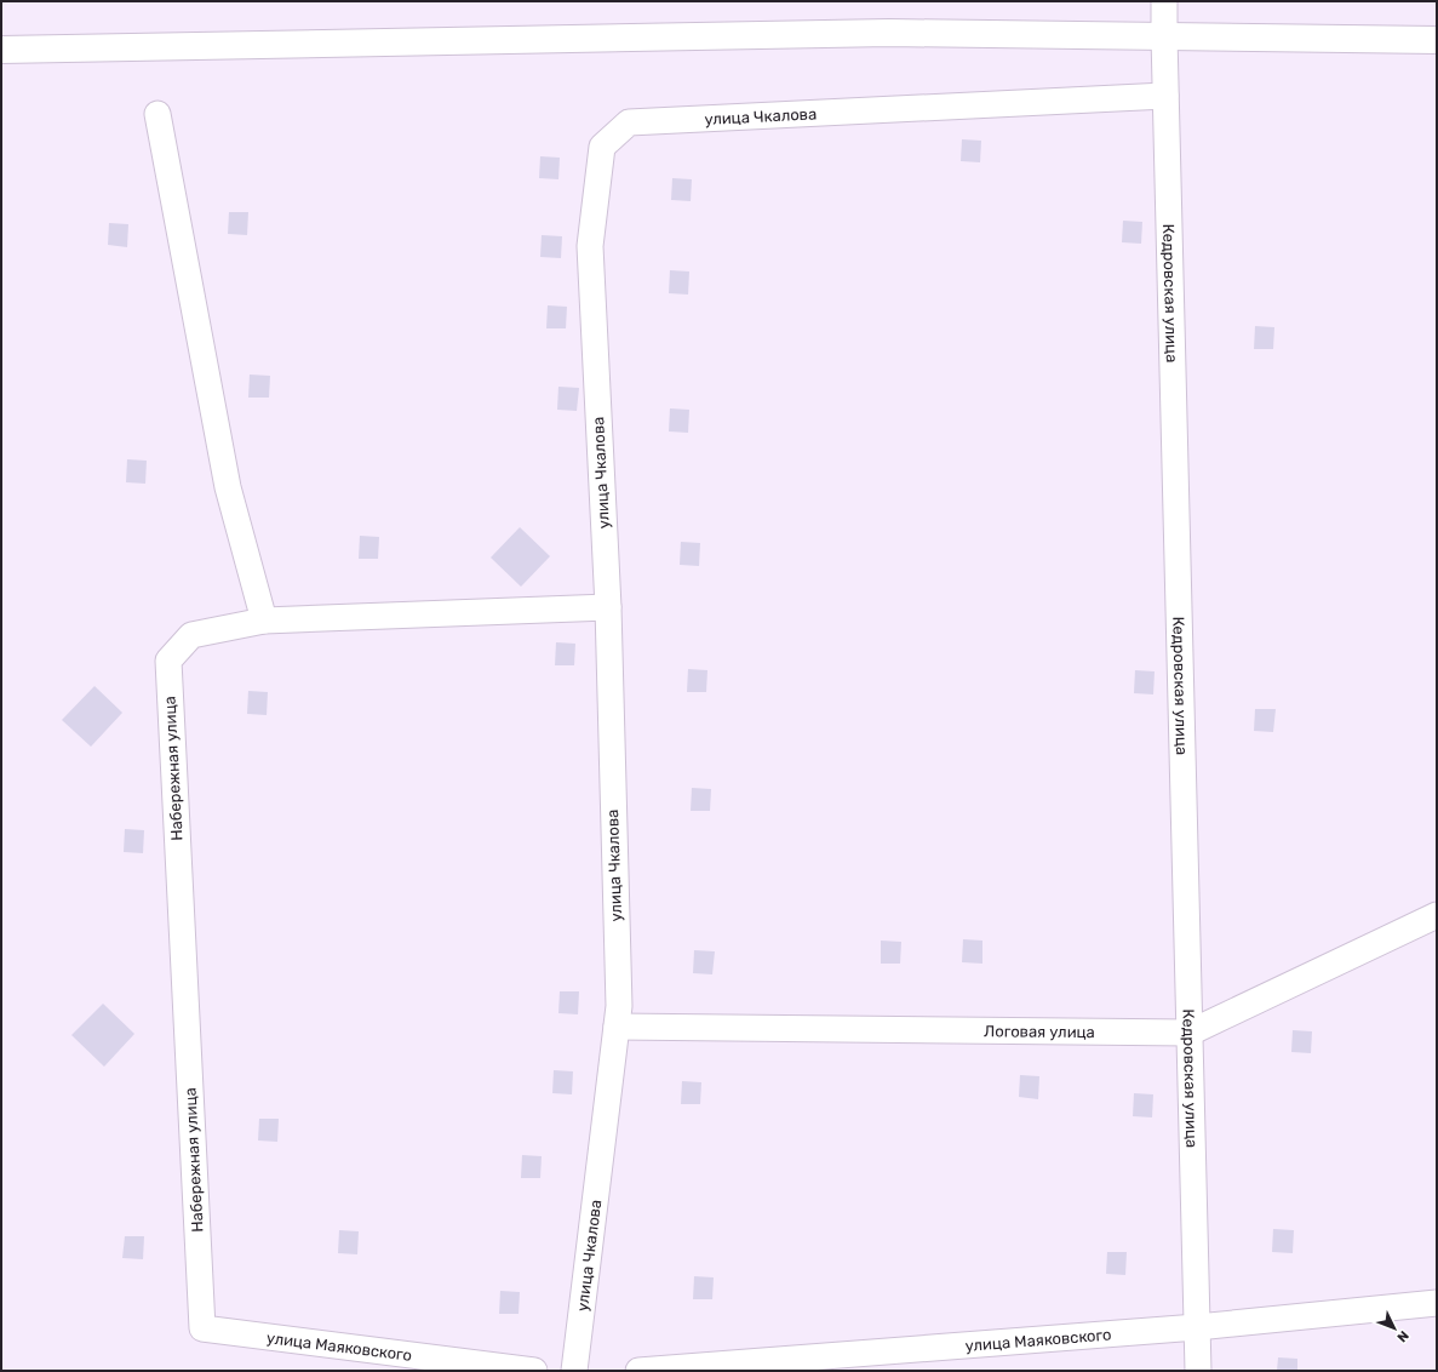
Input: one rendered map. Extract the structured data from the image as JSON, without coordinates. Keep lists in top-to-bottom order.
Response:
{
  "streets": {
    "street": [
      "улица Чкалова",
      "Кедровская улица",
      "Набережная улица",
      "Логовая улица",
      "улица Маяковского"
    ]
  },
  "crossings": [
    ["улица Чкалова", "Кедровская улица"],
    ["улица Чкалова", "Набережная улица"],
    ["улица Чкалова", "Логовая улица"],
    ["Кедровская улица", "Логовая улица"],
    ["Кедровская улица", "улица Маяковского"],
    ["Набережная улица", "улица Маяковского"]
  ],
  "north": "bottom right"
}
